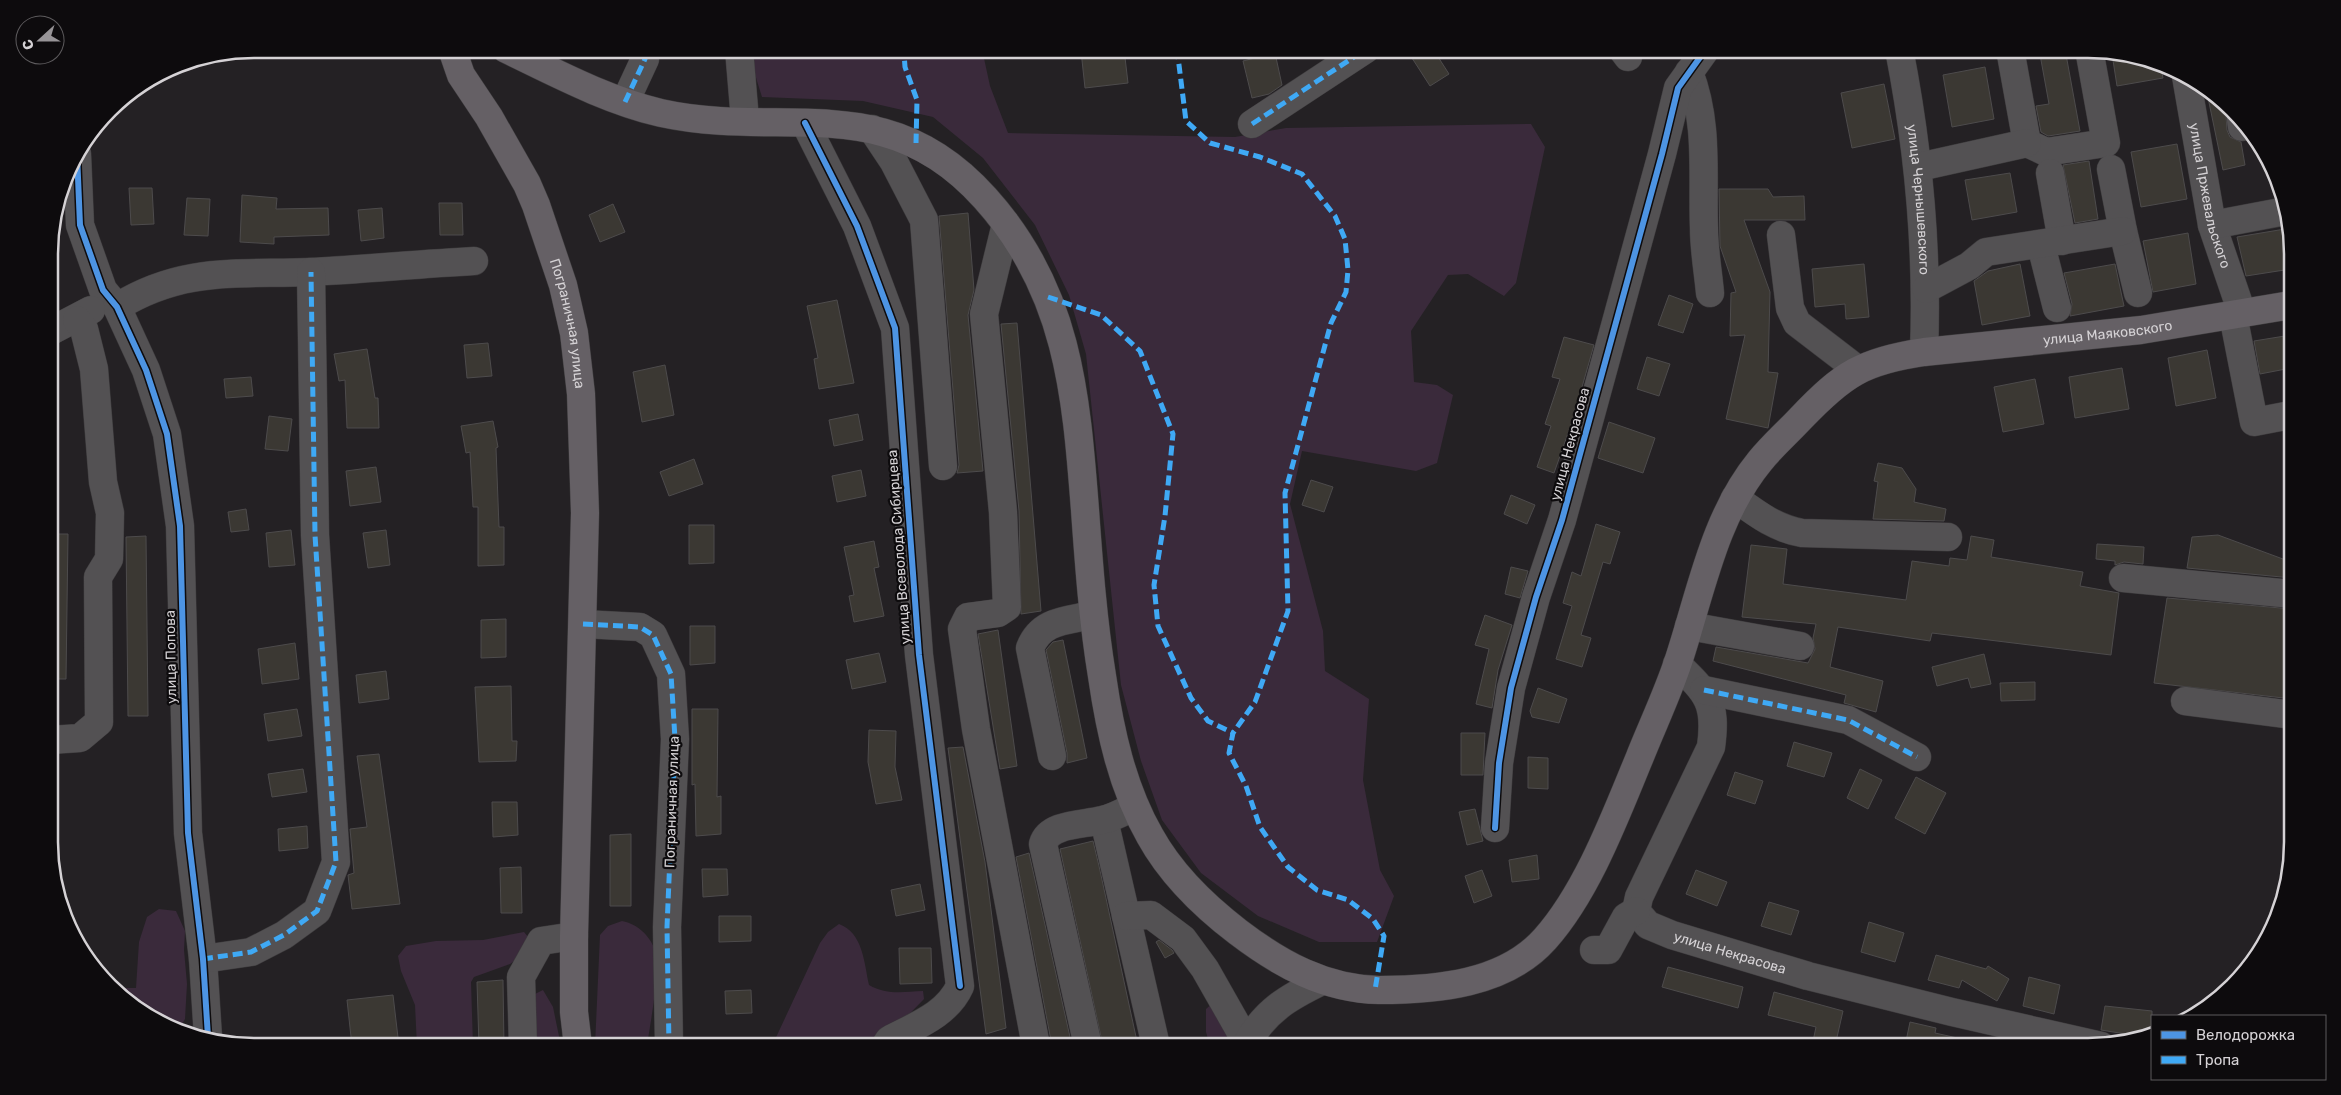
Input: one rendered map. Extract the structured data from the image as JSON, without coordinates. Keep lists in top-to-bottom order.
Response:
{
  "streets": {
    "main road": ["Пограничная улица", "улица Маяковского"],
    "street": [
      "улица Пржевальского",
      "улица Чернышевского",
      "улица Некрасова",
      "улица Всеволода Сибирцева",
      "улица Попова"
    ]
  },
  "crossings": [
    ["улица Пржевальского", "улица Маяковского"],
    ["улица Чернышевского", "улица Маяковского"],
    ["улица Маяковского", "улица Всеволода Сибирцева"]
  ],
  "legend": ["Велодорожка", "Тропа"],
  "north": "left"
}
